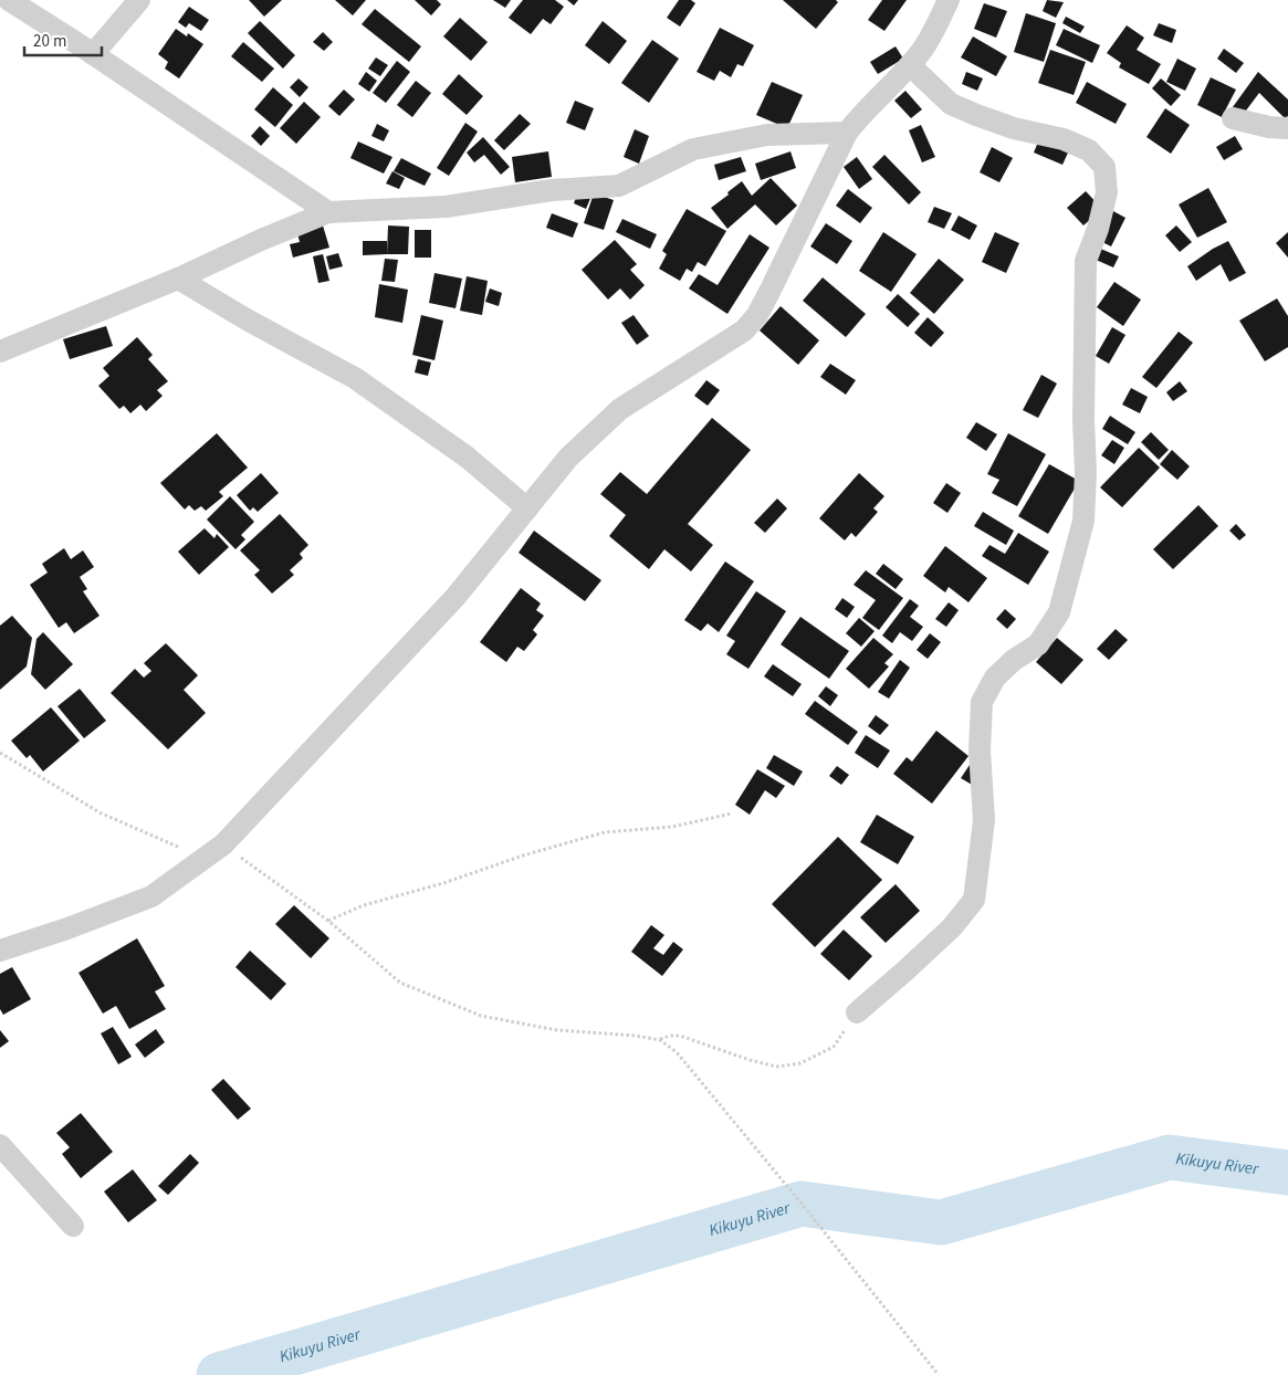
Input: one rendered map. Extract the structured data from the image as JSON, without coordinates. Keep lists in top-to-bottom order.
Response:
{
  "water": ["Kikuyu River"],
  "scale_bar": "20 m"
}
